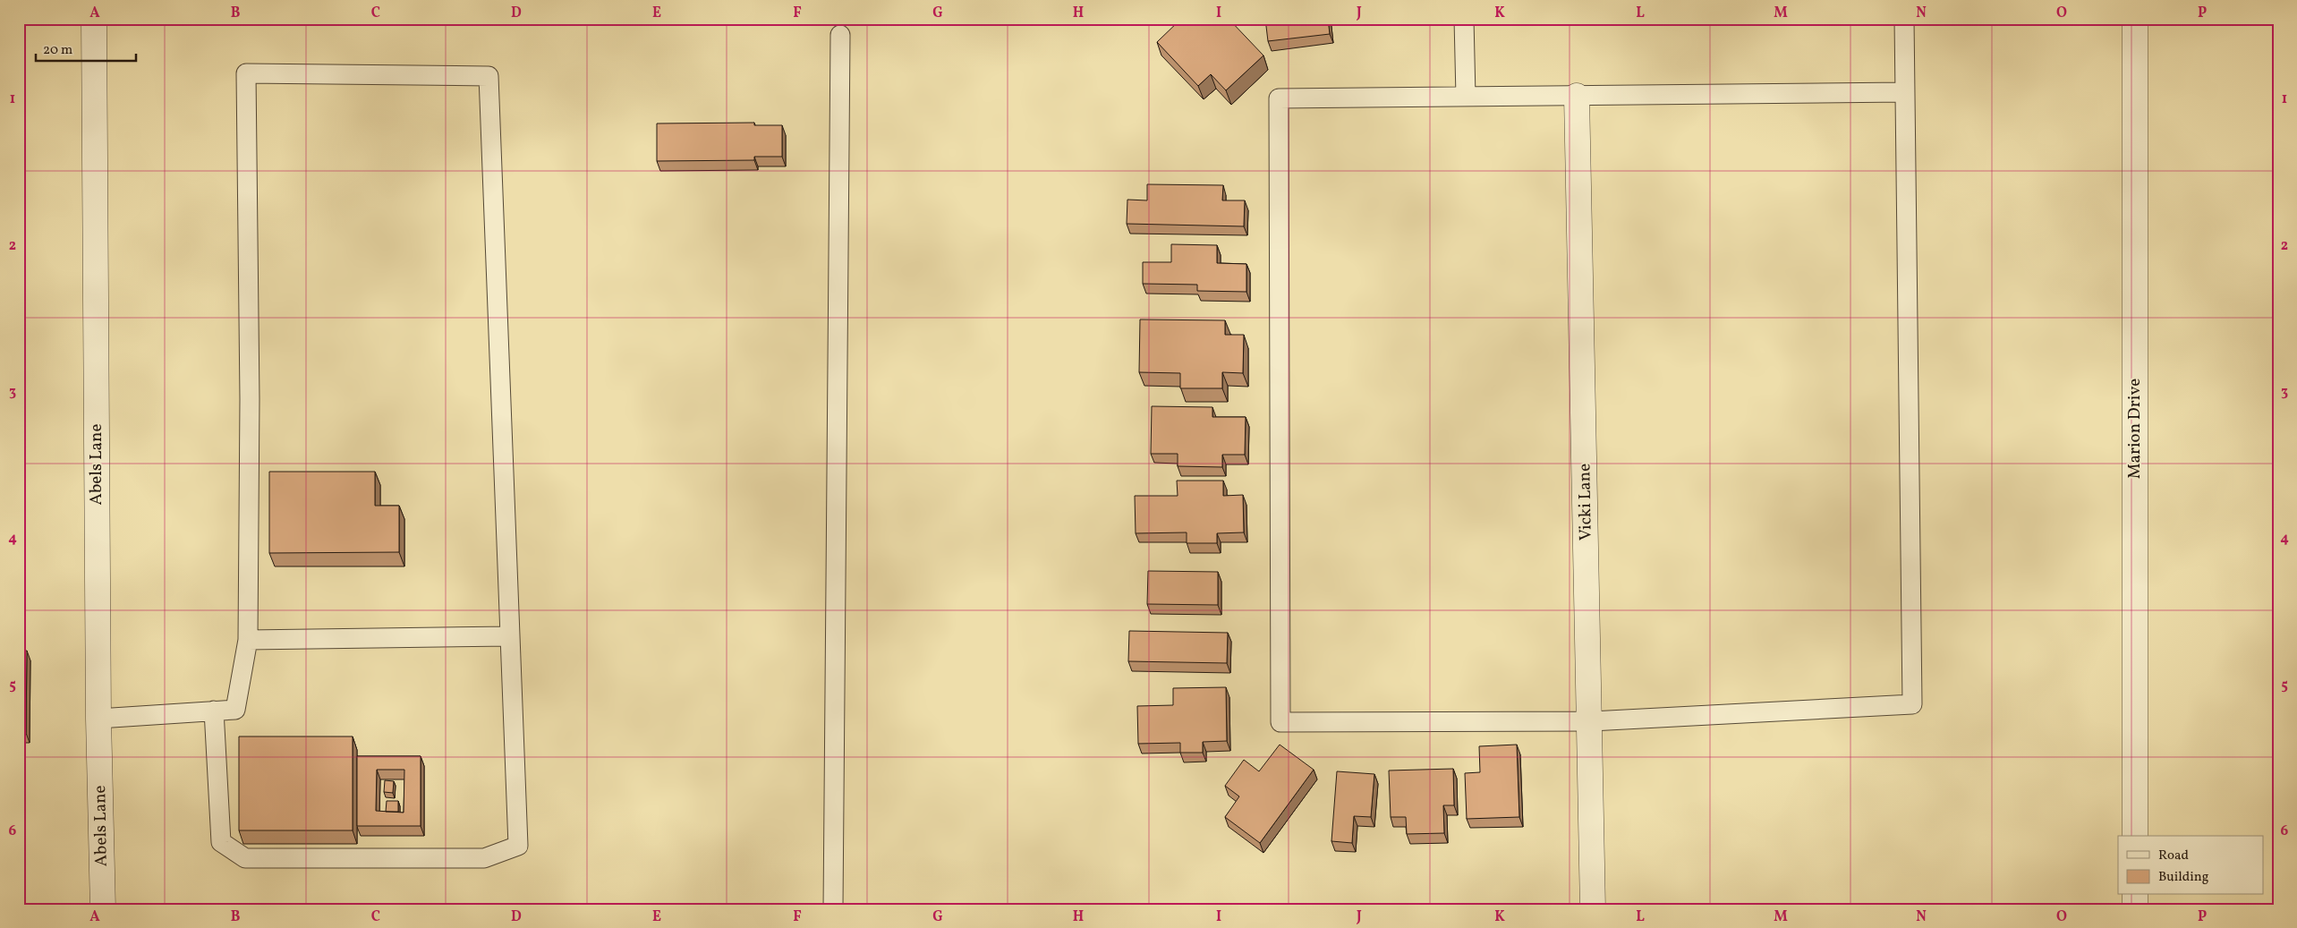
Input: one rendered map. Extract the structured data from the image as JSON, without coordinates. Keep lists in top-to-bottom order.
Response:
{
  "streets": {
    "street": ["Marion Drive", "Abels Lane", "Vicki Lane"]
  },
  "legend": ["Road", "Building"],
  "scale_bar": "20 m",
  "grid": {
    "columns": [
      "A",
      "B",
      "C",
      "D",
      "E",
      "F",
      "G",
      "H",
      "I",
      "J",
      "K",
      "L",
      "M",
      "N",
      "O",
      "P"
    ],
    "rows": [
      "1",
      "2",
      "3",
      "4",
      "5",
      "6"
    ]
  }
}
